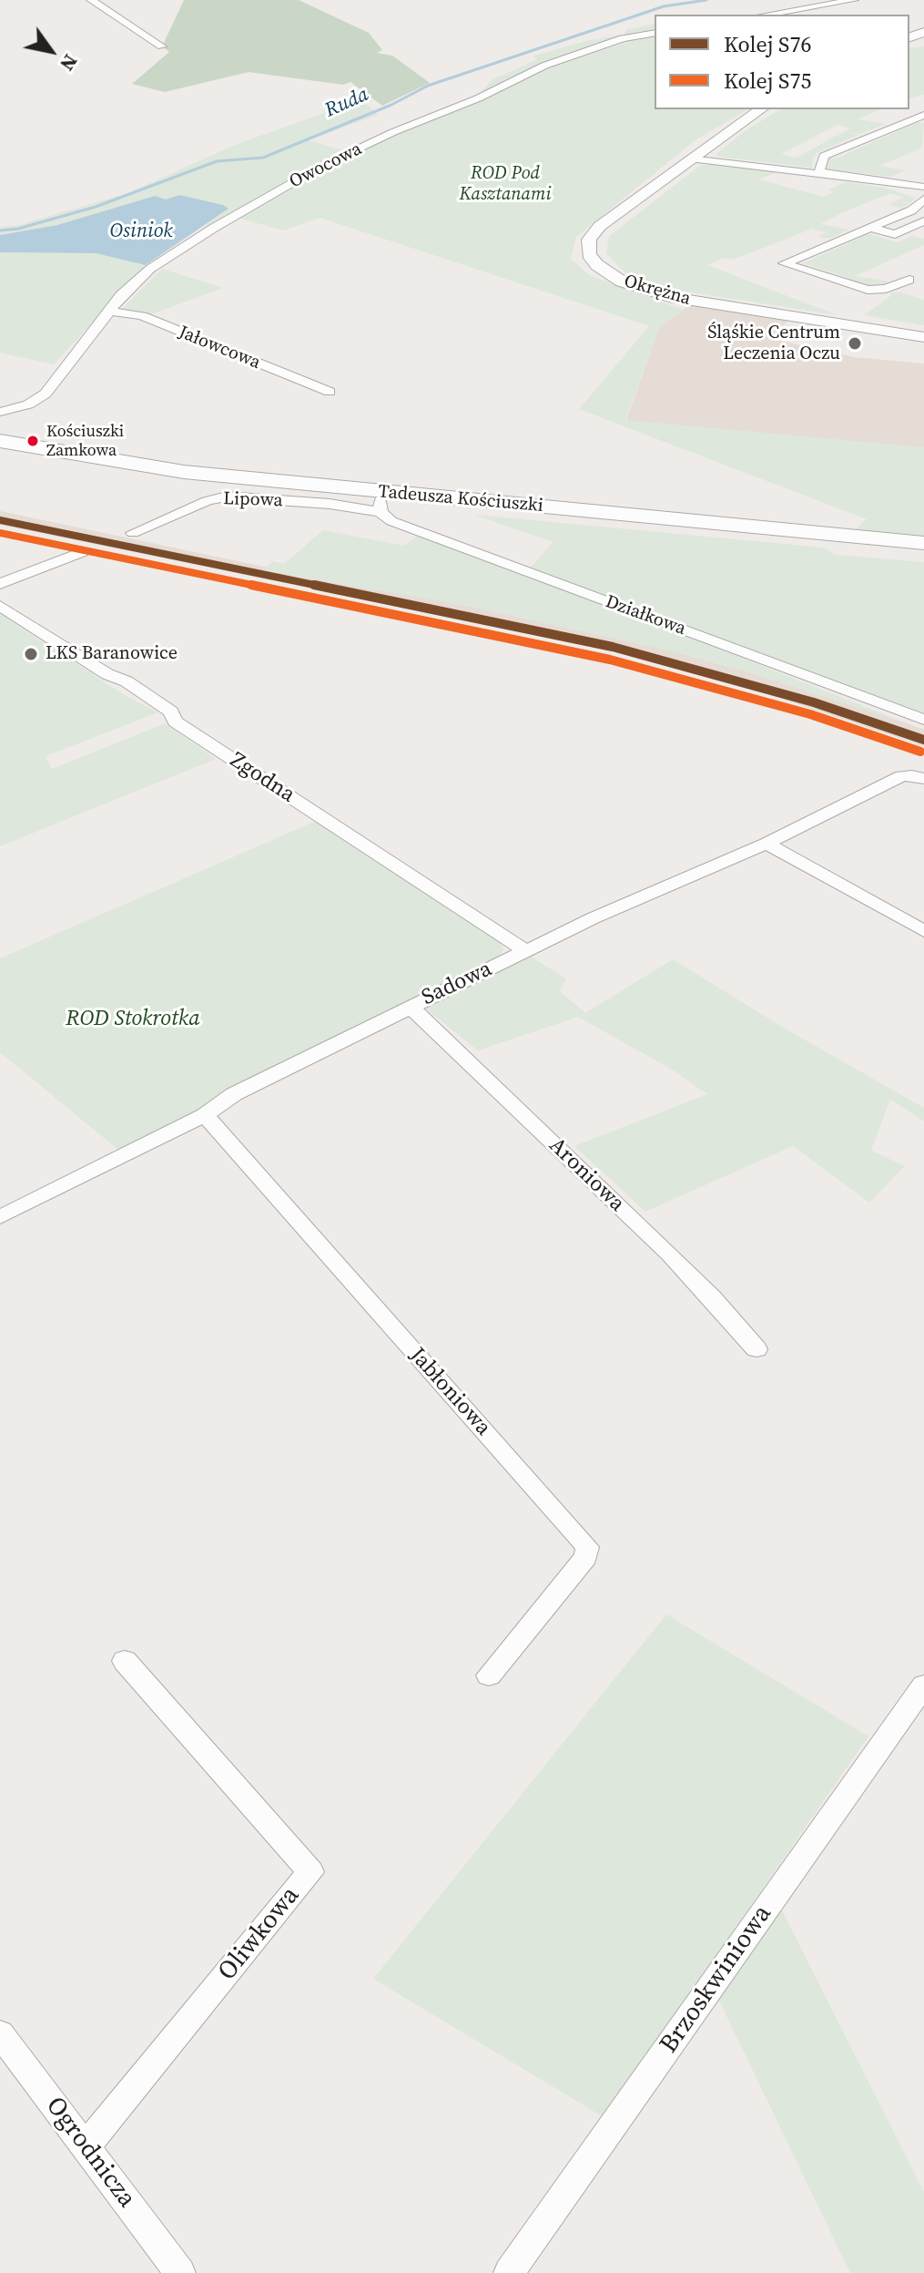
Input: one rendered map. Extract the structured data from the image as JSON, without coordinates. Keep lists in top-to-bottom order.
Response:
{
  "streets": {
    "main road": ["Tadeusza Kościuszki"],
    "street": [
      "Owocowa",
      "Okrężna",
      "Jałowcowa",
      "Lipowa",
      "Działkowa",
      "Zgodna",
      "Sadowa",
      "Aroniowa",
      "Jabłoniowa",
      "Oliwkowa",
      "Brzoskwiniowa",
      "Ogrodnicza"
    ]
  },
  "crossings": [
    ["Owocowa", "Jałowcowa"],
    ["Tadeusza Kościuszki", "Lipowa"],
    ["Tadeusza Kościuszki", "Działkowa"],
    ["Lipowa", "Działkowa"],
    ["Zgodna", "Sadowa"],
    ["Sadowa", "Aroniowa"],
    ["Sadowa", "Jabłoniowa"],
    ["Oliwkowa", "Ogrodnicza"]
  ],
  "water": ["Ruda", "Osiniok"],
  "parks": ["ROD Pod Kasztanami", "ROD Stokrotka"],
  "places": ["Śląśkie Centrum Leczenia Oczu", "Kościuszki Zamkowa", "LKS Baranowice"],
  "lines": ["rail line S76", "rail line S75"],
  "legend": ["Kolej S76", "Kolej S75"],
  "north": "bottom right"
}
